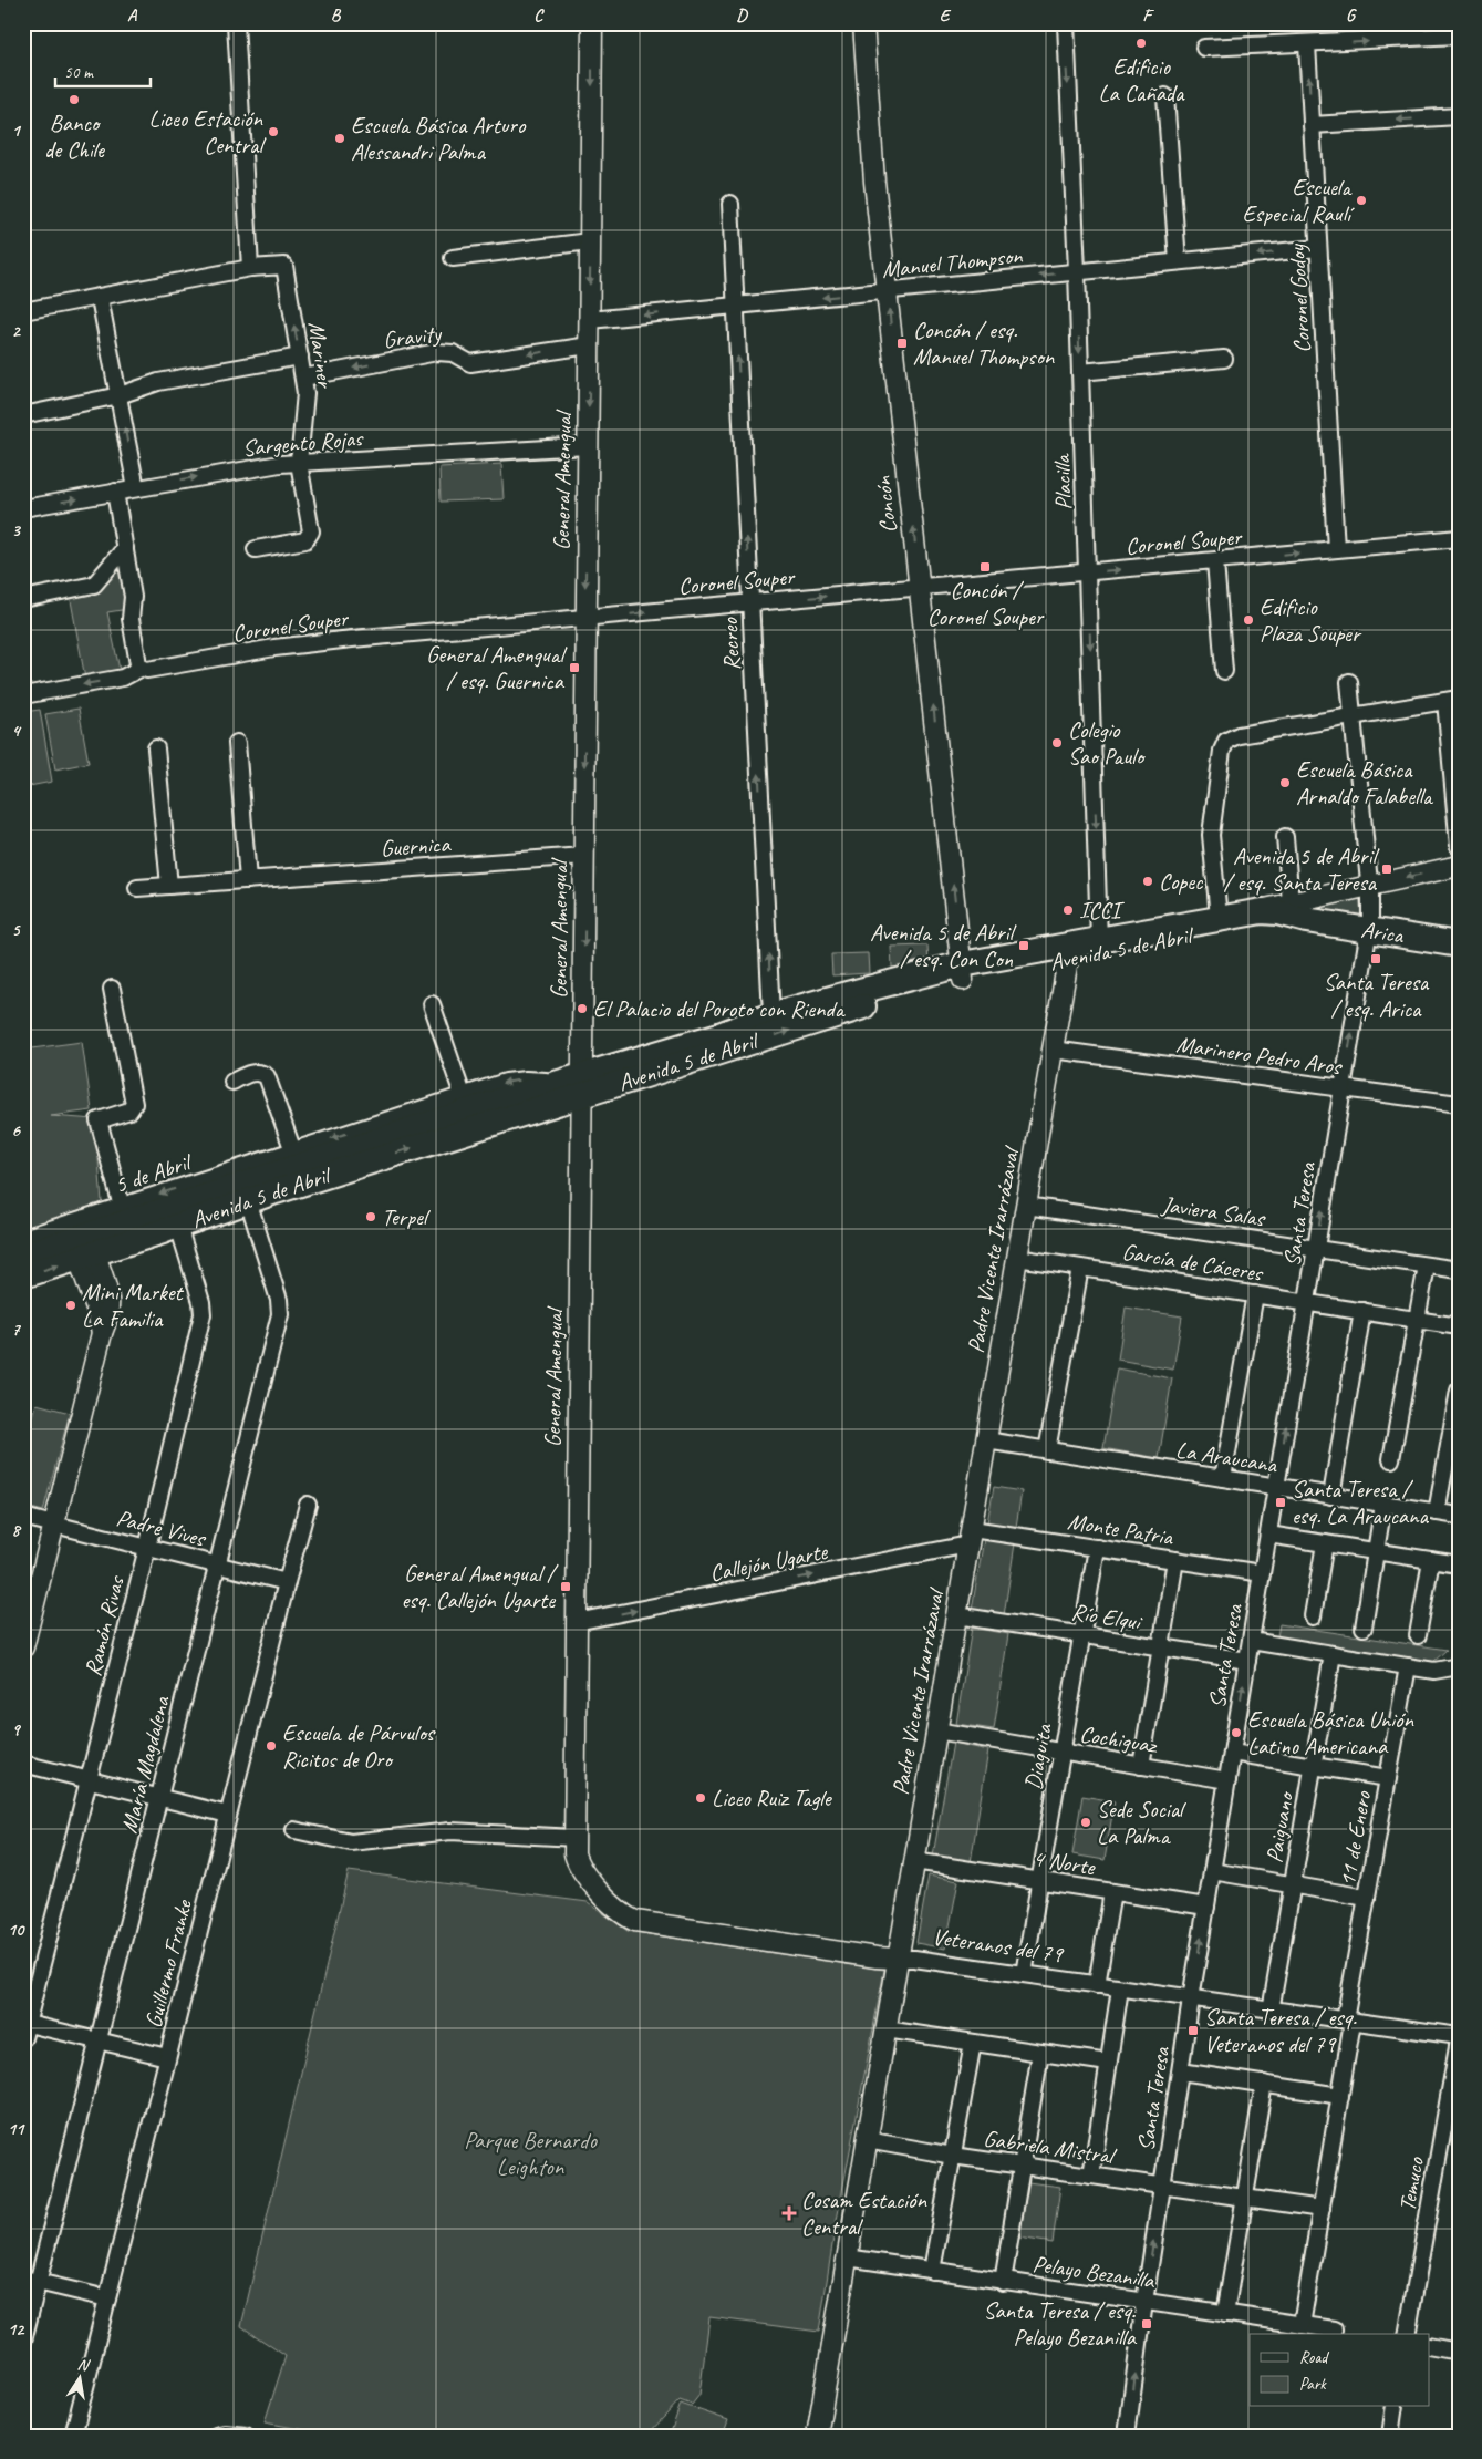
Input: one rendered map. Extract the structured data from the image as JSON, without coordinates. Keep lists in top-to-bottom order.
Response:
{
  "streets": {
    "main road": ["Arica", "Avenida 5 de Abril"],
    "street": [
      "Manuel Thompson",
      "Coronel Godoy",
      "Gravity",
      "Mariner",
      "Sargento Rojas",
      "General Amengual",
      "Placilla",
      "Concón",
      "Coronel Souper",
      "Recreo",
      "Guernica",
      "Marinero Pedro Aros",
      "5 de Abril",
      "Javiera Salas",
      "Santa Teresa",
      "Padre Vicente Irarrázaval",
      "García de Cáceres",
      "La Araucana",
      "Padre Vives",
      "Monte Patria",
      "Callejón Ugarte",
      "Río Elqui",
      "Ramón Rivas",
      "Cochiguaz",
      "Diaguita",
      "María Magdalena",
      "Paiguano",
      "11 de Enero",
      "4 Norte",
      "Veteranos del 79",
      "Guillermo Franke",
      "Gabriela Mistral",
      "Temuco",
      "Pelayo Bezanilla"
    ]
  },
  "crossings": [
    ["Manuel Thompson", "Coronel Godoy"],
    ["Manuel Thompson", "General Amengual"],
    ["Manuel Thompson", "Placilla"],
    ["Manuel Thompson", "Concón"],
    ["Manuel Thompson", "Recreo"],
    ["Coronel Godoy", "Coronel Souper"],
    ["Gravity", "Mariner"],
    ["Gravity", "General Amengual"],
    ["Mariner", "Sargento Rojas"],
    ["Sargento Rojas", "General Amengual"],
    ["General Amengual", "Coronel Souper"],
    ["General Amengual", "Guernica"],
    ["General Amengual", "Avenida 5 de Abril"],
    ["General Amengual", "5 de Abril"],
    ["General Amengual", "Callejón Ugarte"],
    ["General Amengual", "Veteranos del 79"],
    ["Placilla", "Coronel Souper"],
    ["Placilla", "Avenida 5 de Abril"],
    ["Concón", "Coronel Souper"],
    ["Concón", "Avenida 5 de Abril"],
    ["Coronel Souper", "Recreo"],
    ["Recreo", "Avenida 5 de Abril"],
    ["Arica", "Avenida 5 de Abril"],
    ["Arica", "Santa Teresa"],
    ["Avenida 5 de Abril", "5 de Abril"],
    ["Avenida 5 de Abril", "Santa Teresa"],
    ["Avenida 5 de Abril", "Padre Vicente Irarrázaval"],
    ["Avenida 5 de Abril", "Ramón Rivas"],
    ["Avenida 5 de Abril", "María Magdalena"],
    ["Marinero Pedro Aros", "Santa Teresa"],
    ["Marinero Pedro Aros", "Padre Vicente Irarrázaval"],
    ["Javiera Salas", "Santa Teresa"],
    ["Javiera Salas", "Padre Vicente Irarrázaval"],
    ["Santa Teresa", "García de Cáceres"],
    ["Santa Teresa", "La Araucana"],
    ["Santa Teresa", "Monte Patria"],
    ["Santa Teresa", "Río Elqui"],
    ["Santa Teresa", "Cochiguaz"],
    ["Santa Teresa", "4 Norte"],
    ["Santa Teresa", "Veteranos del 79"],
    ["Santa Teresa", "Gabriela Mistral"],
    ["Santa Teresa", "Pelayo Bezanilla"],
    ["Padre Vicente Irarrázaval", "García de Cáceres"],
    ["Padre Vicente Irarrázaval", "La Araucana"],
    ["Padre Vicente Irarrázaval", "Monte Patria"],
    ["Padre Vicente Irarrázaval", "Callejón Ugarte"],
    ["Padre Vicente Irarrázaval", "Río Elqui"],
    ["Padre Vicente Irarrázaval", "Cochiguaz"],
    ["Padre Vicente Irarrázaval", "4 Norte"],
    ["Padre Vicente Irarrázaval", "Veteranos del 79"],
    ["Padre Vicente Irarrázaval", "Gabriela Mistral"],
    ["Padre Vicente Irarrázaval", "Pelayo Bezanilla"],
    ["Padre Vives", "Ramón Rivas"],
    ["Padre Vives", "María Magdalena"],
    ["Padre Vives", "Guillermo Franke"],
    ["Monte Patria", "Callejón Ugarte"],
    ["Monte Patria", "Diaguita"],
    ["Río Elqui", "Diaguita"],
    ["Cochiguaz", "Diaguita"],
    ["Diaguita", "4 Norte"],
    ["Diaguita", "Veteranos del 79"],
    ["Paiguano", "Veteranos del 79"],
    ["11 de Enero", "Veteranos del 79"],
    ["11 de Enero", "Gabriela Mistral"],
    ["11 de Enero", "Pelayo Bezanilla"]
  ],
  "one_way": [
    "Manuel Thompson",
    "General Amengual",
    "Concón",
    "Recreo",
    "5 de Abril",
    "Callejón Ugarte"
  ],
  "parks": ["Parque Bernardo Leighton"],
  "places": {
    "other": [
      "Edificio La Cañada",
      "Banco de Chile",
      "Liceo Estación Central",
      "Escuela Básica Arturo Alessandri Palma",
      "Escuela Especial Raulí",
      "Edificio Plaza Souper",
      "Colegio Sao Paulo",
      "Escuela Básica Arnaldo Falabella",
      "Copec",
      "ICCI",
      "El Palacio del Poroto con Rienda",
      "Terpel",
      "Mini Market La Familia",
      "Escuela Básica Unión Latino Americana",
      "Escuela de Párvulos Ricitos de Oro",
      "Liceo Ruiz Tagle",
      "Sede Social La Palma"
    ],
    "transit": [
      "Concón / esq. Manuel Thompson",
      "Concón / Coronel Souper",
      "General Amengual / esq. Guernica",
      "Avenida 5 de Abril / esq. Santa Teresa",
      "Avenida 5 de Abril / esq. Con Con",
      "Santa Teresa / esq. Arica",
      "Santa Teresa / esq. La Araucana",
      "General Amengual / esq. Callejón Ugarte",
      "Santa Teresa / esq. Veteranos del 79",
      "Santa Teresa / esq. Pelayo Bezanilla"
    ],
    "health": ["Cosam Estación Central"]
  },
  "legend": ["Road", "Park"],
  "scale_bar": "50 m",
  "north": "top",
  "grid": {
    "columns": [
      "A",
      "B",
      "C",
      "D",
      "E",
      "F",
      "G"
    ],
    "rows": [
      "1",
      "2",
      "3",
      "4",
      "5",
      "6",
      "7",
      "8",
      "9",
      "10",
      "11",
      "12"
    ]
  }
}
